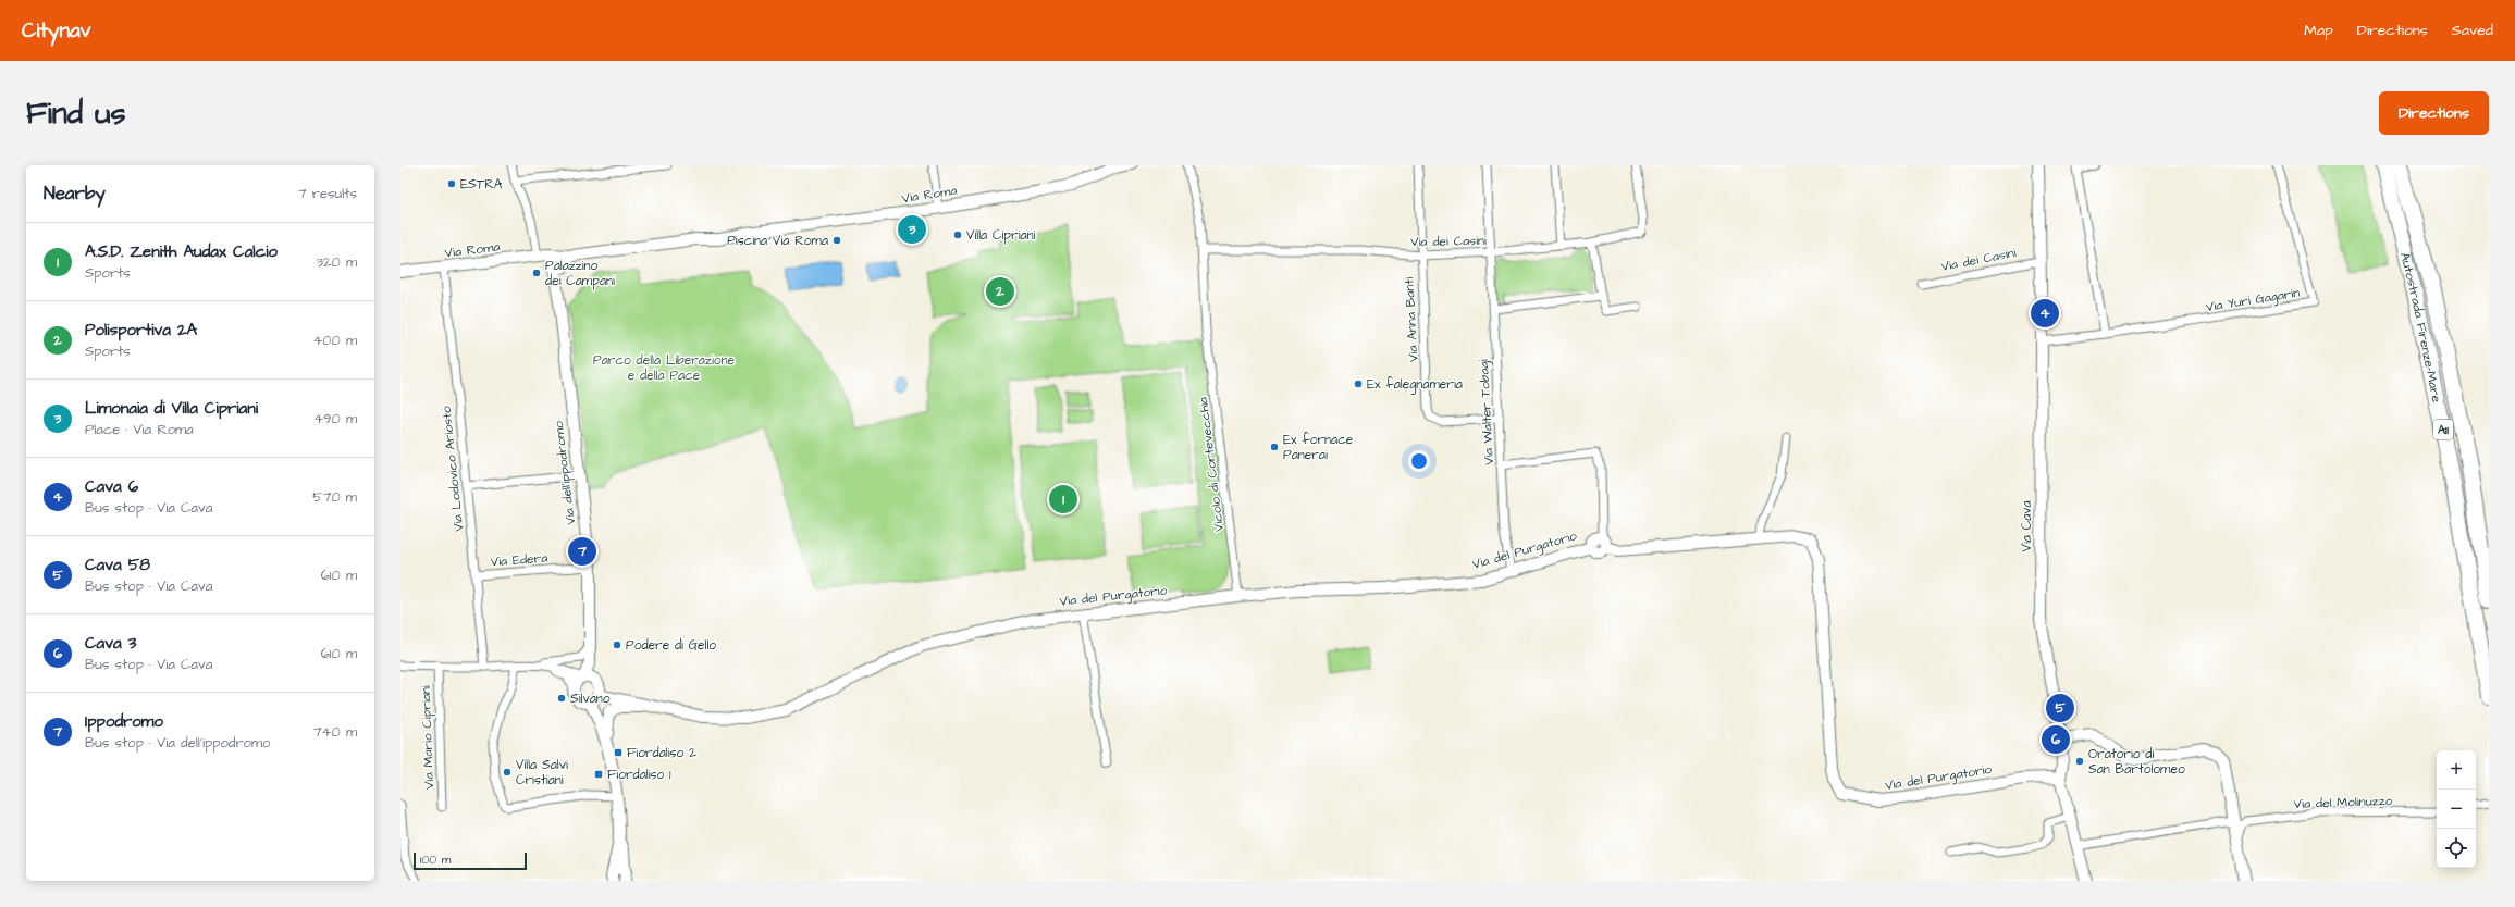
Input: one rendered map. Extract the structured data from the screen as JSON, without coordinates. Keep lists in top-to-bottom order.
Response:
{
  "streets": {
    "highway": ["Autostrada Firenze-Mare", "A11"],
    "street": [
      "Via Roma",
      "Via dei Casini",
      "Via Yuri Gagarin",
      "Via Anna Banti",
      "Via Walter Tobagi",
      "Vicolo di Cortevecchia",
      "Via Lodovico Ariosto",
      "Via dell'ippodromo",
      "Via Cava",
      "Via del Purgatorio",
      "Via Edera",
      "Via Mario Cipriani",
      "Via del Molinuzzo"
    ]
  },
  "crossings": [
    ["Via Roma", "Via Lodovico Ariosto"],
    ["Via Roma", "Via dell'ippodromo"],
    ["Via dei Casini", "Via Anna Banti"],
    ["Via dei Casini", "Via Walter Tobagi"],
    ["Via dei Casini", "Vicolo di Cortevecchia"],
    ["Via dei Casini", "Via Cava"],
    ["Via Yuri Gagarin", "Via Cava"],
    ["Via Anna Banti", "Via Walter Tobagi"],
    ["Via Walter Tobagi", "Via del Purgatorio"],
    ["Vicolo di Cortevecchia", "Via del Purgatorio"],
    ["Via Lodovico Ariosto", "Via Edera"],
    ["Via dell'ippodromo", "Via Edera"],
    ["Via Cava", "Via del Purgatorio"]
  ],
  "parks": ["Parco della Liberazione e della Pace"],
  "places": {
    "other": [
      "ESTRA",
      "Villa Cipriani",
      "Piscina Via Roma",
      "Palazzino dei Campani",
      "Ex falegnameria",
      "Ex fornace Panerai",
      "Podere di Gello",
      "Silvano",
      "Oratorio di San Bartolomeo",
      "Villa Salvi Cristiani"
    ],
    "transit": ["Fiordaliso 2", "Fiordaliso 1"]
  },
  "scale_bar": "100 m",
  "page": {
    "header": "Citynav",
    "nav": ["Map", "Directions", "Saved"],
    "buttons": "Directions",
    "title": "Find us",
    "heading": ["Nearby", "7 results"],
    "pins": [
      "3",
      "2",
      "4",
      "1",
      "7",
      "5",
      "6"
    ],
    "list": [
      {
        "mark": "1",
        "name": "A.S.D. Zenith Audax Calcio",
        "note": "Sports",
        "value": "320 m"
      },
      {
        "mark": "2",
        "name": "Polisportiva 2A",
        "note": "Sports",
        "value": "400 m"
      },
      {
        "mark": "3",
        "name": "Limonaia di Villa Cipriani",
        "note": "Place · Via Roma",
        "value": "490 m"
      },
      {
        "mark": "4",
        "name": "Cava 6",
        "note": "Bus stop · Via Cava",
        "value": "570 m"
      },
      {
        "mark": "5",
        "name": "Cava 58",
        "note": "Bus stop · Via Cava",
        "value": "610 m"
      },
      {
        "mark": "6",
        "name": "Cava 3",
        "note": "Bus stop · Via Cava",
        "value": "610 m"
      },
      {
        "mark": "7",
        "name": "Ippodromo",
        "note": "Bus stop · Via dell'ippodromo",
        "value": "740 m"
      }
    ],
    "map_buttons": ["+", "−"],
    "scale": "100 m"
  }
}
